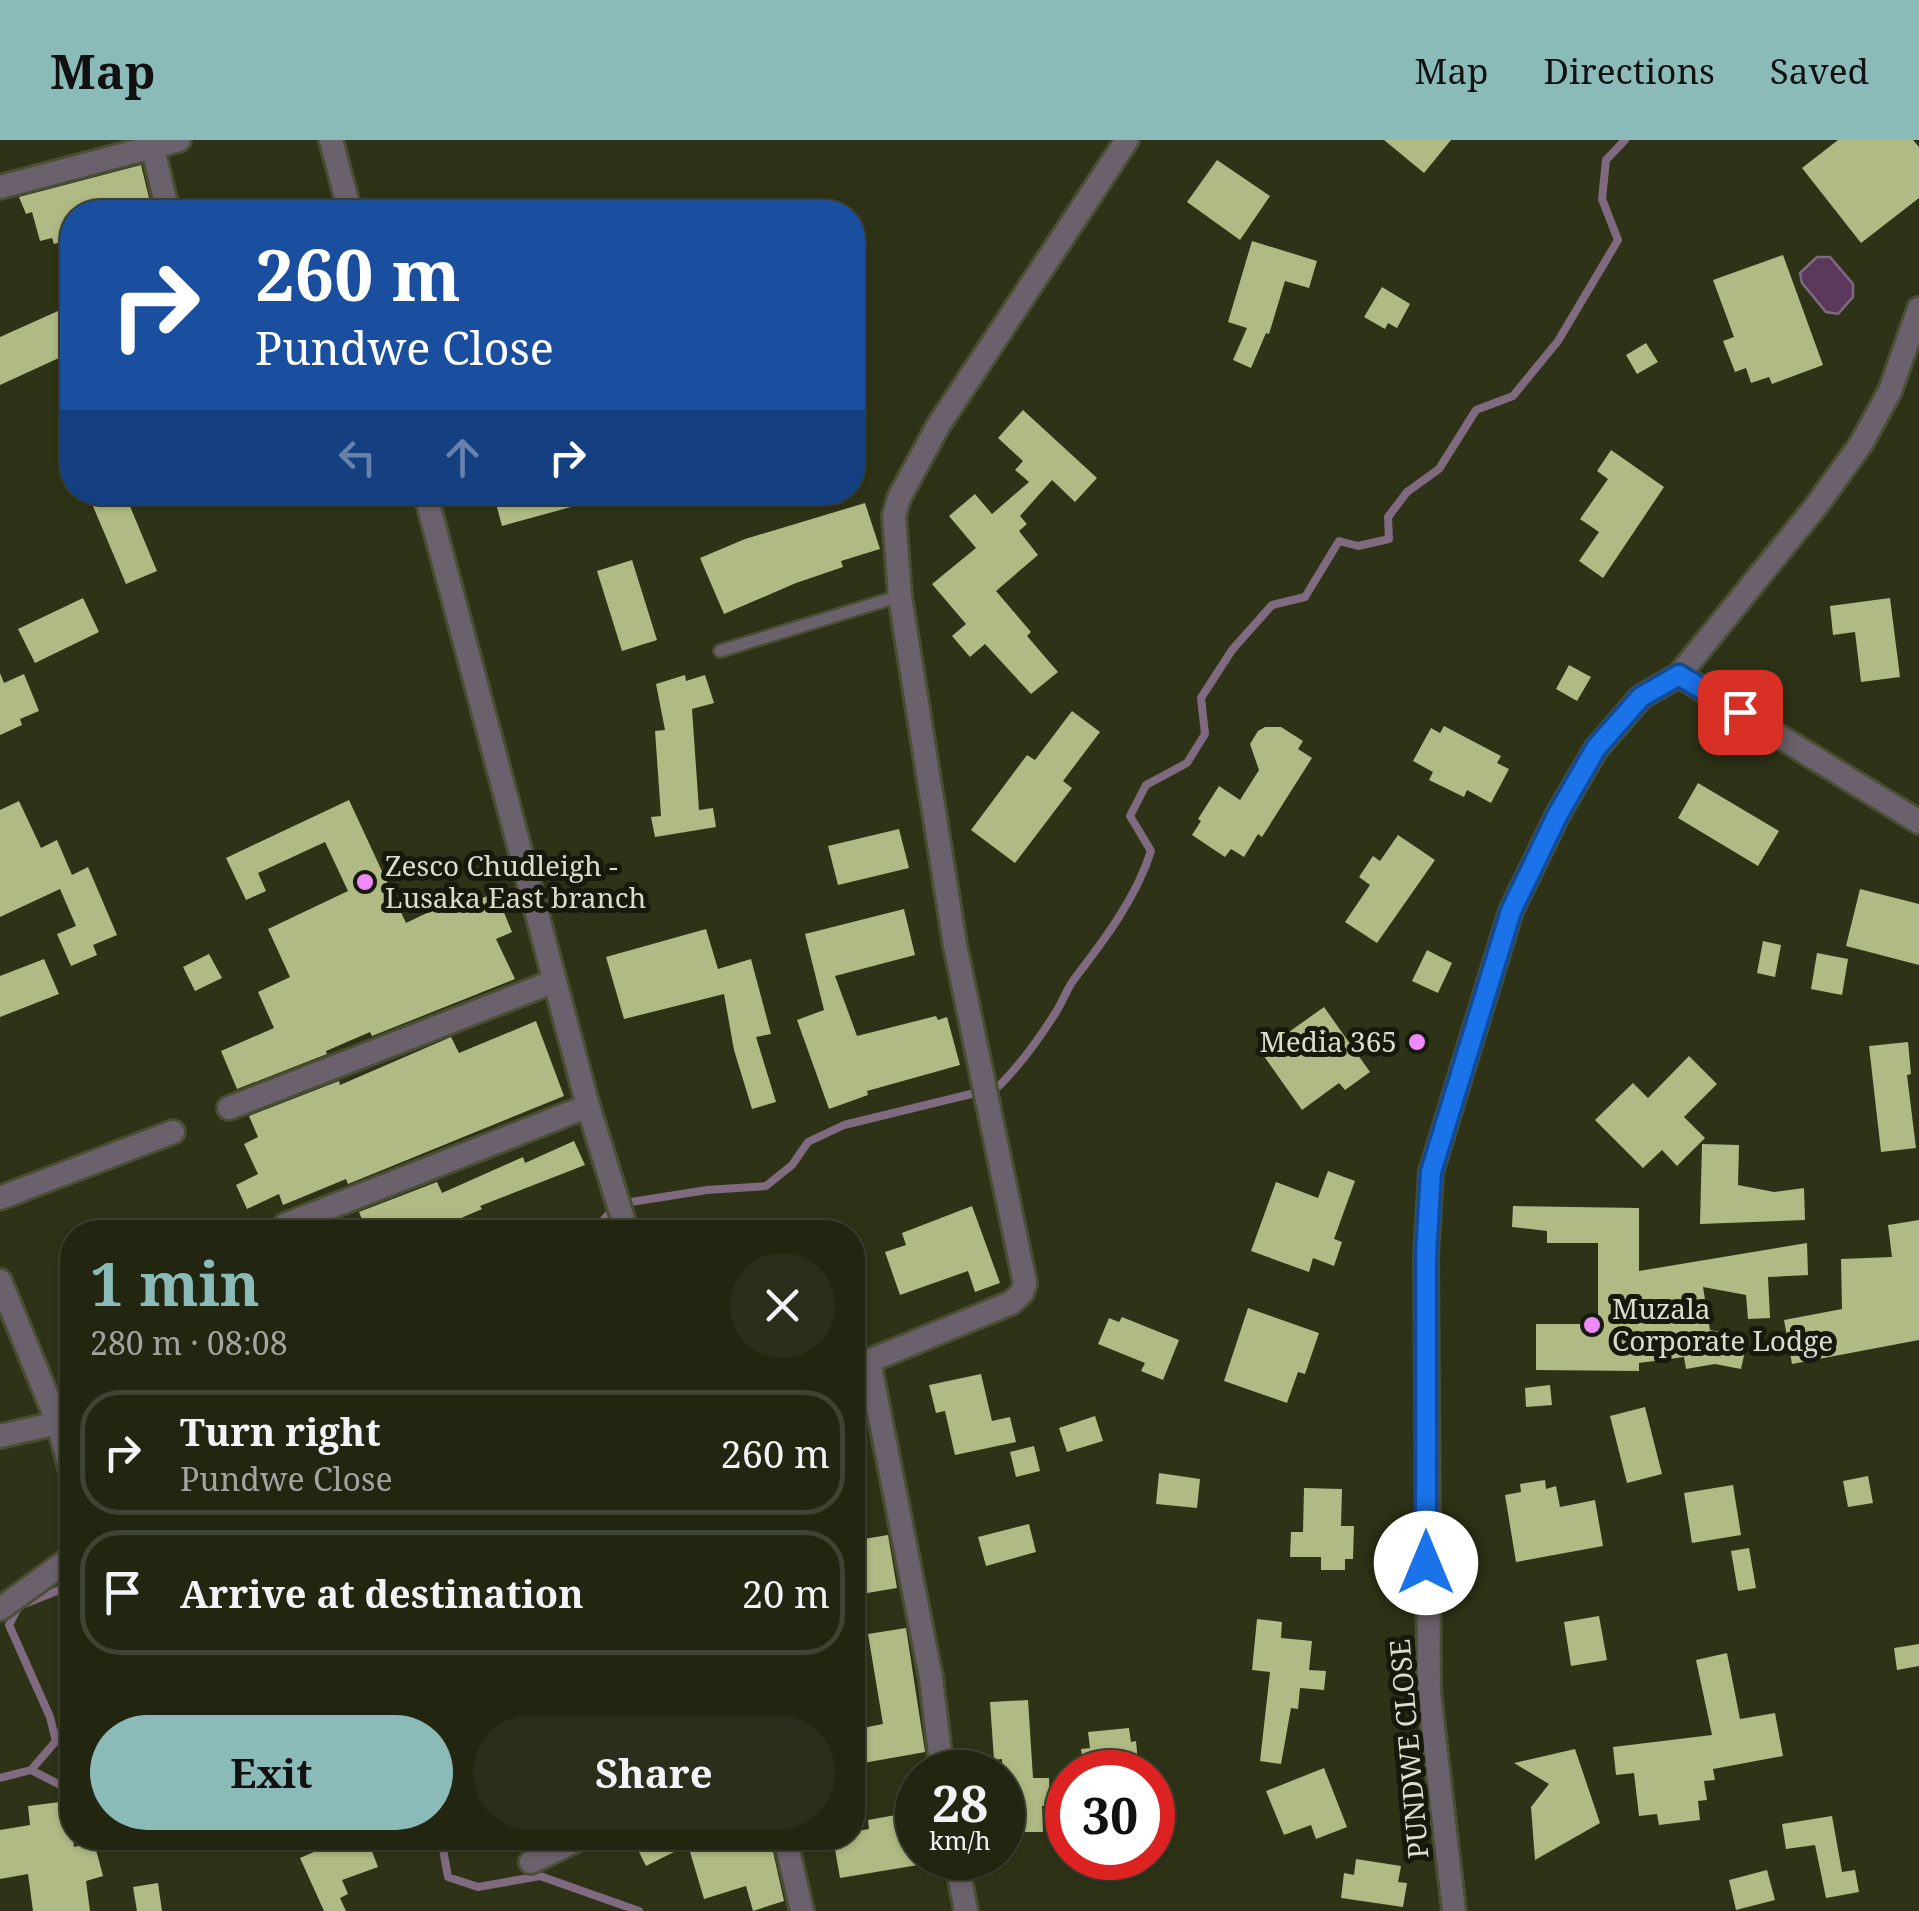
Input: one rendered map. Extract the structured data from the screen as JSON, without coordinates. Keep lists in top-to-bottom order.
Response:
{
  "streets": {
    "street": ["PUNDWE CLOSE"]
  },
  "places": ["Zesco Chudleigh - Lusaka East branch", "Media 365", "Muzala Corporate Lodge"],
  "page": {
    "header": "Map",
    "nav": ["Map", "Directions", "Saved"],
    "turn": ["260 m", "Pundwe Close"],
    "heading": ["1 min", "280 m · 08:08"],
    "list": [
      {
        "name": "Turn right",
        "note": "Pundwe Close",
        "value": "260 m"
      },
      {
        "name": "Arrive at destination",
        "value": "20 m"
      }
    ],
    "buttons": ["Exit", "Share"],
    "speed": "28 km/h",
    "limit": "30"
  }
}
